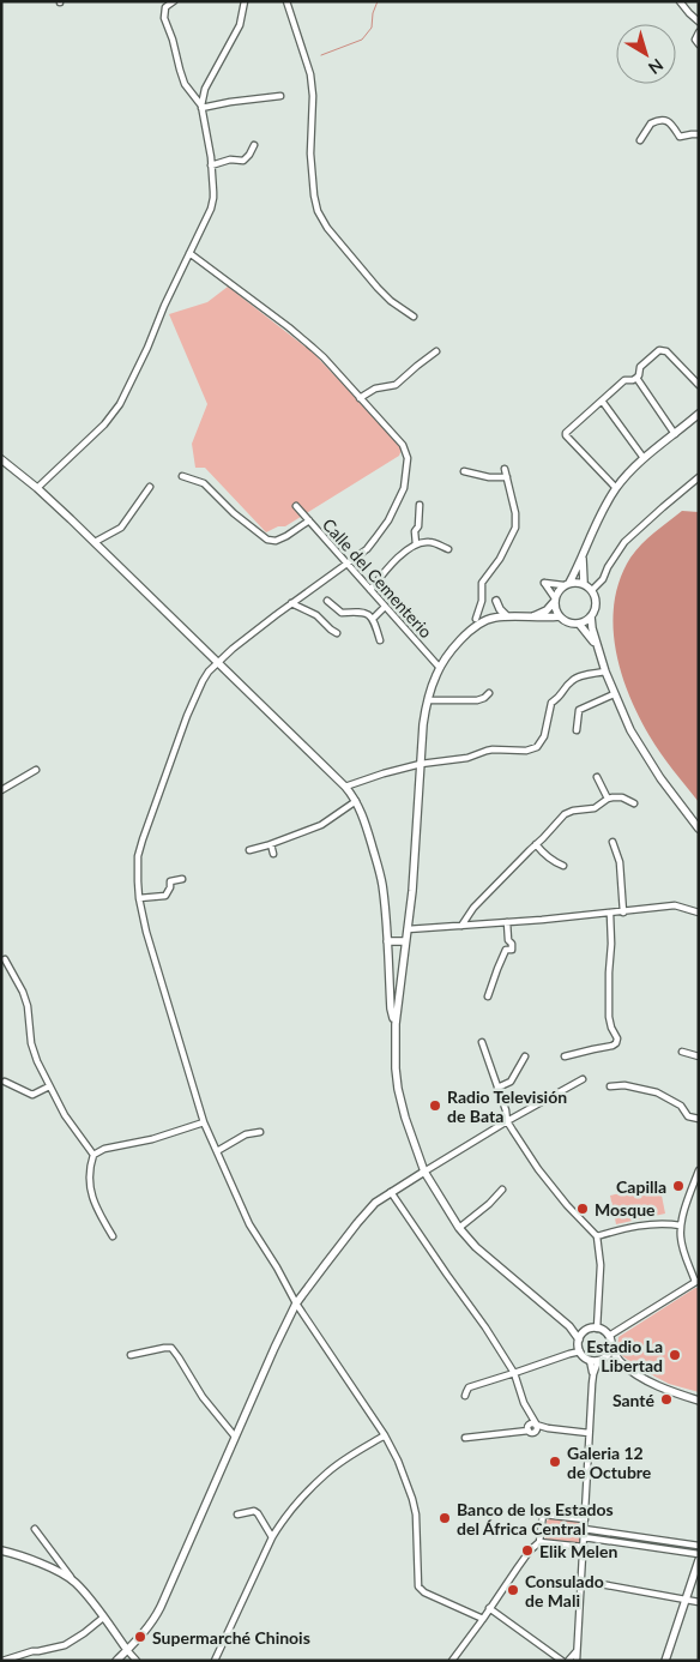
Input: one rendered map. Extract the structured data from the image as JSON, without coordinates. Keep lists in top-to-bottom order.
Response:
{
  "streets": {
    "street": ["Calle del Cementerio"]
  },
  "places": [
    "Radio Televisión de Bata",
    "Capilla",
    "Mosque",
    "Estadio La Libertad",
    "Santé",
    "Galeria 12 de Octubre",
    "Banco de los Estados del África Central",
    "Elik Melen",
    "Consulado de Mali",
    "Supermarché Chinois"
  ],
  "north": "bottom right"
}
